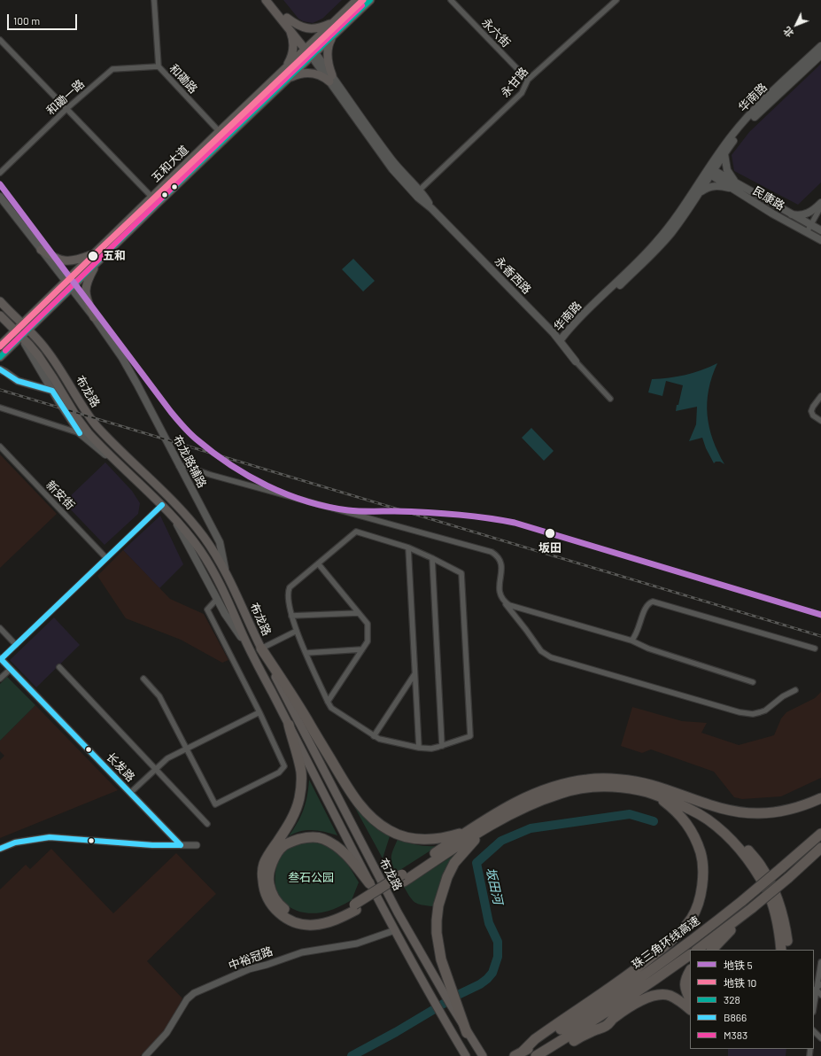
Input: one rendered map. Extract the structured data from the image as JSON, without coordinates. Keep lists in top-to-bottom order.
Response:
{
  "streets": {
    "highway": ["珠三角环线高速"],
    "main road": [
      "华南路",
      "五和大道",
      "民康路",
      "永香西路",
      "布龙路",
      "布龙路辅路"
    ],
    "street": [
      "永六街",
      "和磡路",
      "永甘路",
      "和磡一路",
      "新安街",
      "长发路",
      "中裕冠路"
    ]
  },
  "crossings": [
    ["永六街", "永甘路"],
    ["和磡路", "和磡一路"],
    ["和磡路", "五和大道"],
    ["永甘路", "永香西路"],
    ["华南路", "民康路"],
    ["华南路", "永香西路"],
    ["五和大道", "永香西路"],
    ["五和大道", "布龙路"],
    ["五和大道", "布龙路辅路"],
    ["布龙路", "布龙路辅路"],
    ["布龙路", "中裕冠路"]
  ],
  "water": ["坂田河"],
  "parks": ["叁石公园"],
  "places": ["五和", "坂田"],
  "lines": [
    "metro line 10",
    "transit line 328",
    "transit line M383",
    "metro line 5",
    "transit line B866"
  ],
  "legend": [
    "地铁 5",
    "地铁 10",
    "328",
    "B866",
    "M383"
  ],
  "scale_bar": "100 m",
  "north": "bottom left"
}
